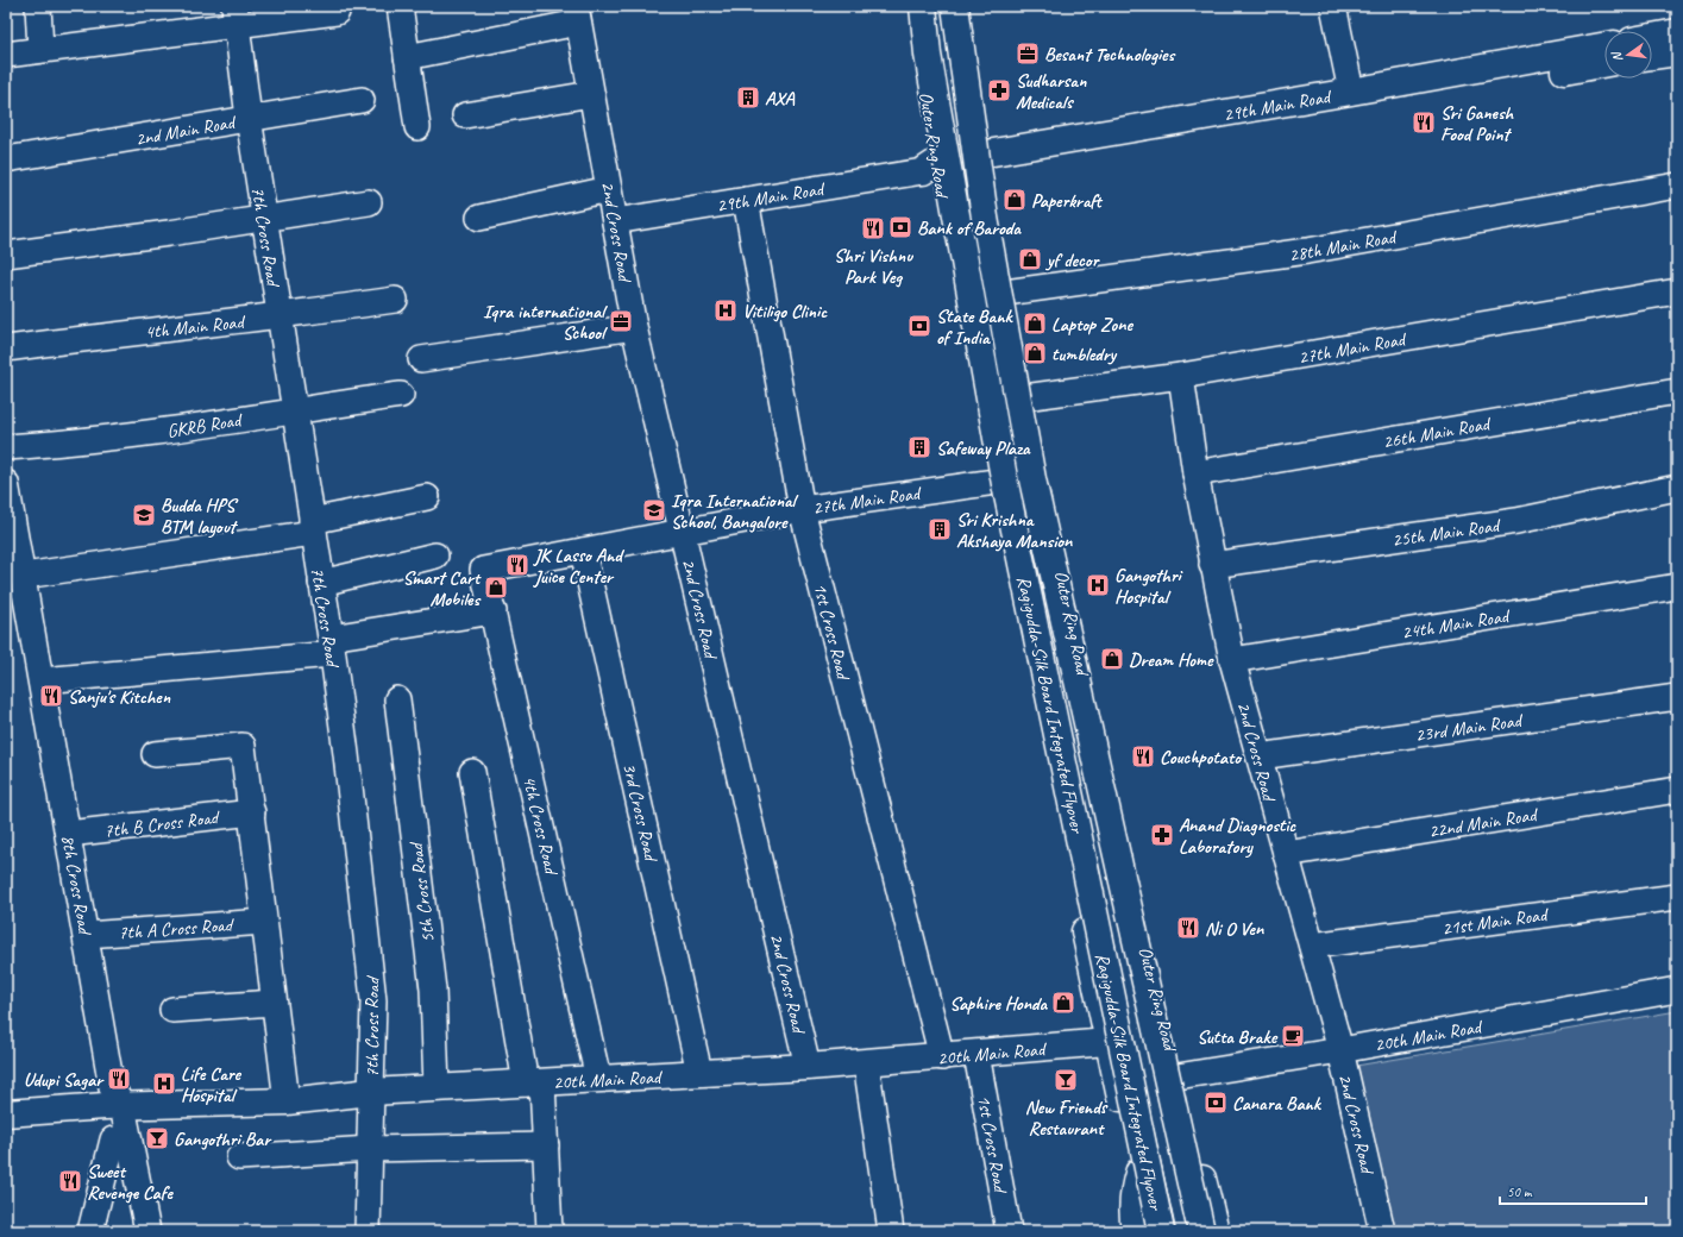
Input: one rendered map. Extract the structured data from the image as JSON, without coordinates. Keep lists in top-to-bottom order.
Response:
{
  "streets": {
    "main road": [
      "29th Main Road",
      "Outer Ring Road",
      "Ragigudda-Silk Board Integrated Flyover",
      "20th Main Road"
    ],
    "street": [
      "2nd Main Road",
      "2nd Cross Road",
      "7th Cross Road",
      "28th Main Road",
      "4th Main Road",
      "27th Main Road",
      "GKRB Road",
      "26th Main Road",
      "25th Main Road",
      "24th Main Road",
      "1st Cross Road",
      "23rd Main Road",
      "3rd Cross Road",
      "22nd Main Road",
      "7th B Cross Road",
      "4th Cross Road",
      "8th Cross Road",
      "5th Cross Road",
      "21st Main Road",
      "7th A Cross Road"
    ]
  },
  "crossings": [
    ["29th Main Road", "Outer Ring Road"],
    ["29th Main Road", "2nd Cross Road"],
    ["29th Main Road", "1st Cross Road"],
    ["2nd Main Road", "7th Cross Road"],
    ["Outer Ring Road", "28th Main Road"],
    ["Outer Ring Road", "27th Main Road"],
    ["Outer Ring Road", "20th Main Road"],
    ["2nd Cross Road", "27th Main Road"],
    ["2nd Cross Road", "26th Main Road"],
    ["2nd Cross Road", "25th Main Road"],
    ["2nd Cross Road", "24th Main Road"],
    ["2nd Cross Road", "23rd Main Road"],
    ["2nd Cross Road", "22nd Main Road"],
    ["2nd Cross Road", "21st Main Road"],
    ["2nd Cross Road", "20th Main Road"],
    ["7th Cross Road", "4th Main Road"],
    ["7th Cross Road", "GKRB Road"],
    ["7th Cross Road", "20th Main Road"],
    ["27th Main Road", "1st Cross Road"],
    ["27th Main Road", "3rd Cross Road"],
    ["27th Main Road", "4th Cross Road"],
    ["1st Cross Road", "20th Main Road"],
    ["3rd Cross Road", "20th Main Road"],
    ["7th B Cross Road", "8th Cross Road"],
    ["4th Cross Road", "20th Main Road"],
    ["8th Cross Road", "7th A Cross Road"],
    ["8th Cross Road", "20th Main Road"],
    ["5th Cross Road", "20th Main Road"]
  ],
  "places": {
    "office": ["Besant Technologies", "Iqra international School"],
    "pharmacy": ["Sudharsan Medicals", "Anand Diagnostic Laboratory"],
    "building": ["AXA", "Safeway Plaza", "Sri Krishna Akshaya Mansion"],
    "restaurant": [
      "Sri Ganesh Food Point",
      "Shri Vishnu Park Veg",
      "JK Lasso And Juice Center",
      "Sanju's Kitchen",
      "Couchpotato",
      "Ni O Ven",
      "Udupi Sagar",
      "Sweet Revenge Cafe"
    ],
    "shop": [
      "Paperkraft",
      "yf decor",
      "Laptop Zone",
      "tumbledry",
      "Smart Cart Mobiles",
      "Dream Home",
      "Saphire Honda"
    ],
    "bank": ["Bank of Baroda", "State Bank of India", "Canara Bank"],
    "hospital": ["Vitiligo Clinic", "Gangothri Hospital", "Life Care Hospital"],
    "school or university": ["Iqra International School, Bangalore", "Budda HPS BTM layout"],
    "cafe": ["Sutta Brake"],
    "bar": ["New Friends Restaurant", "Gangothri Bar"]
  },
  "scale_bar": "50 m",
  "north": "left"
}
